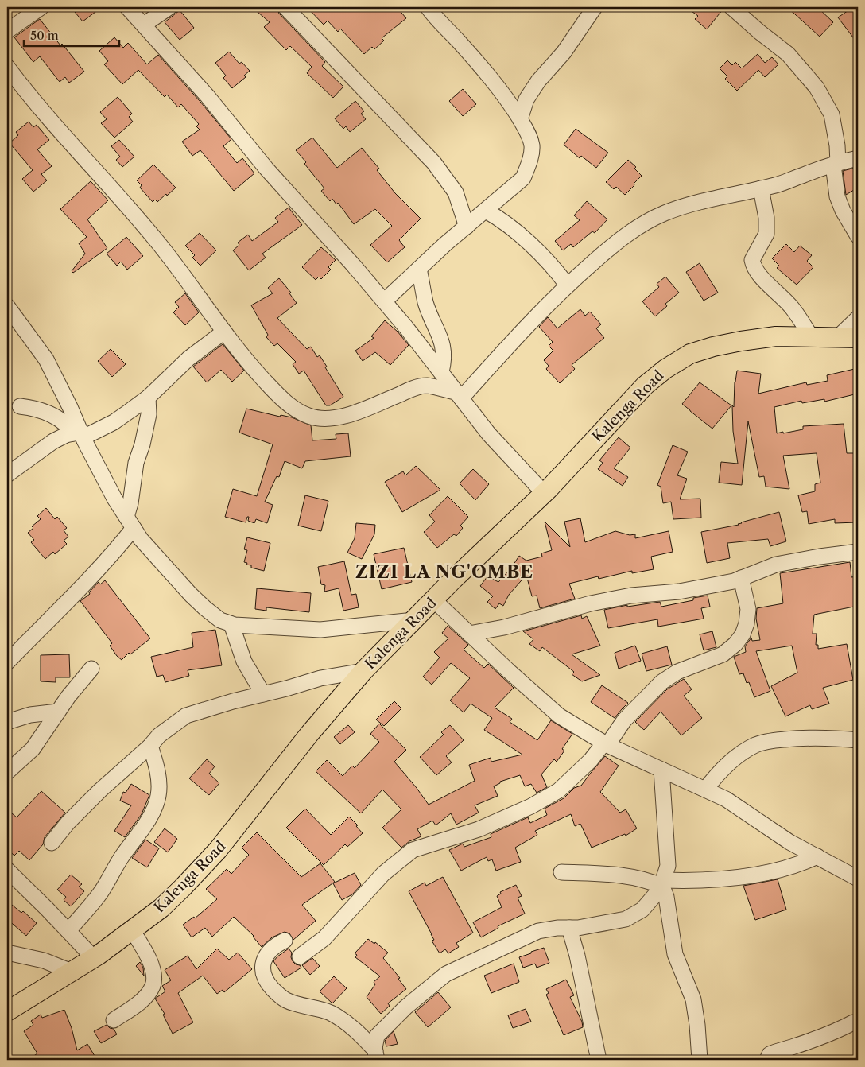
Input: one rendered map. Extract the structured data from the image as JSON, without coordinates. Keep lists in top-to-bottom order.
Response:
{
  "streets": {
    "main road": ["Kalenga Road"]
  },
  "districts": ["ZIZI LA NG'OMBE"],
  "scale_bar": "50 m"
}
